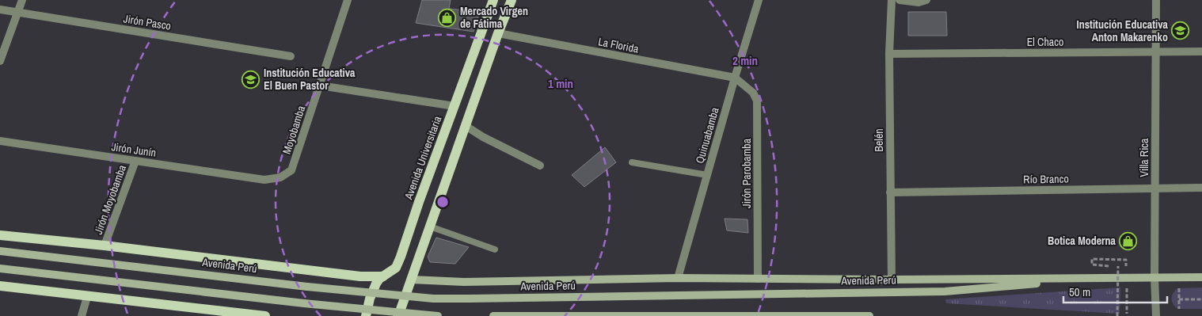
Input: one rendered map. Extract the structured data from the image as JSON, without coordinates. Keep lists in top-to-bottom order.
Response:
{
  "streets": {
    "main road": ["Avenida Universitaria", "Avenida Perú"],
    "street": [
      "Jirón Pasco",
      "El Chaco",
      "La Florida",
      "Moyobamba",
      "Quinuabamba",
      "Belén",
      "Jirón Junín",
      "Villa Rica",
      "Jirón Parobamba",
      "Río Branco",
      "Jirón Moyobamba"
    ]
  },
  "crossings": [
    ["El Chaco", "Belén"],
    ["El Chaco", "Villa Rica"],
    ["La Florida", "Quinuabamba"],
    ["La Florida", "Jirón Parobamba"],
    ["Moyobamba", "Jirón Junín"],
    ["Quinuabamba", "Jirón Parobamba"],
    ["Quinuabamba", "Avenida Perú"],
    ["Belén", "Río Branco"],
    ["Belén", "Avenida Perú"],
    ["Jirón Junín", "Jirón Moyobamba"],
    ["Avenida Universitaria", "Avenida Perú"],
    ["Villa Rica", "Río Branco"],
    ["Villa Rica", "Avenida Perú"],
    ["Jirón Parobamba", "Avenida Perú"],
    ["Jirón Moyobamba", "Avenida Perú"]
  ],
  "places": {
    "shop": ["Mercado Virgen de Fátima", "Botica Moderna"],
    "school or university": ["Institución Educativa Anton Makarenko", "Institución Educativa El Buen Pastor"]
  },
  "scale_bar": "50 m",
  "rings": ["2 min", "1 min"]
}
